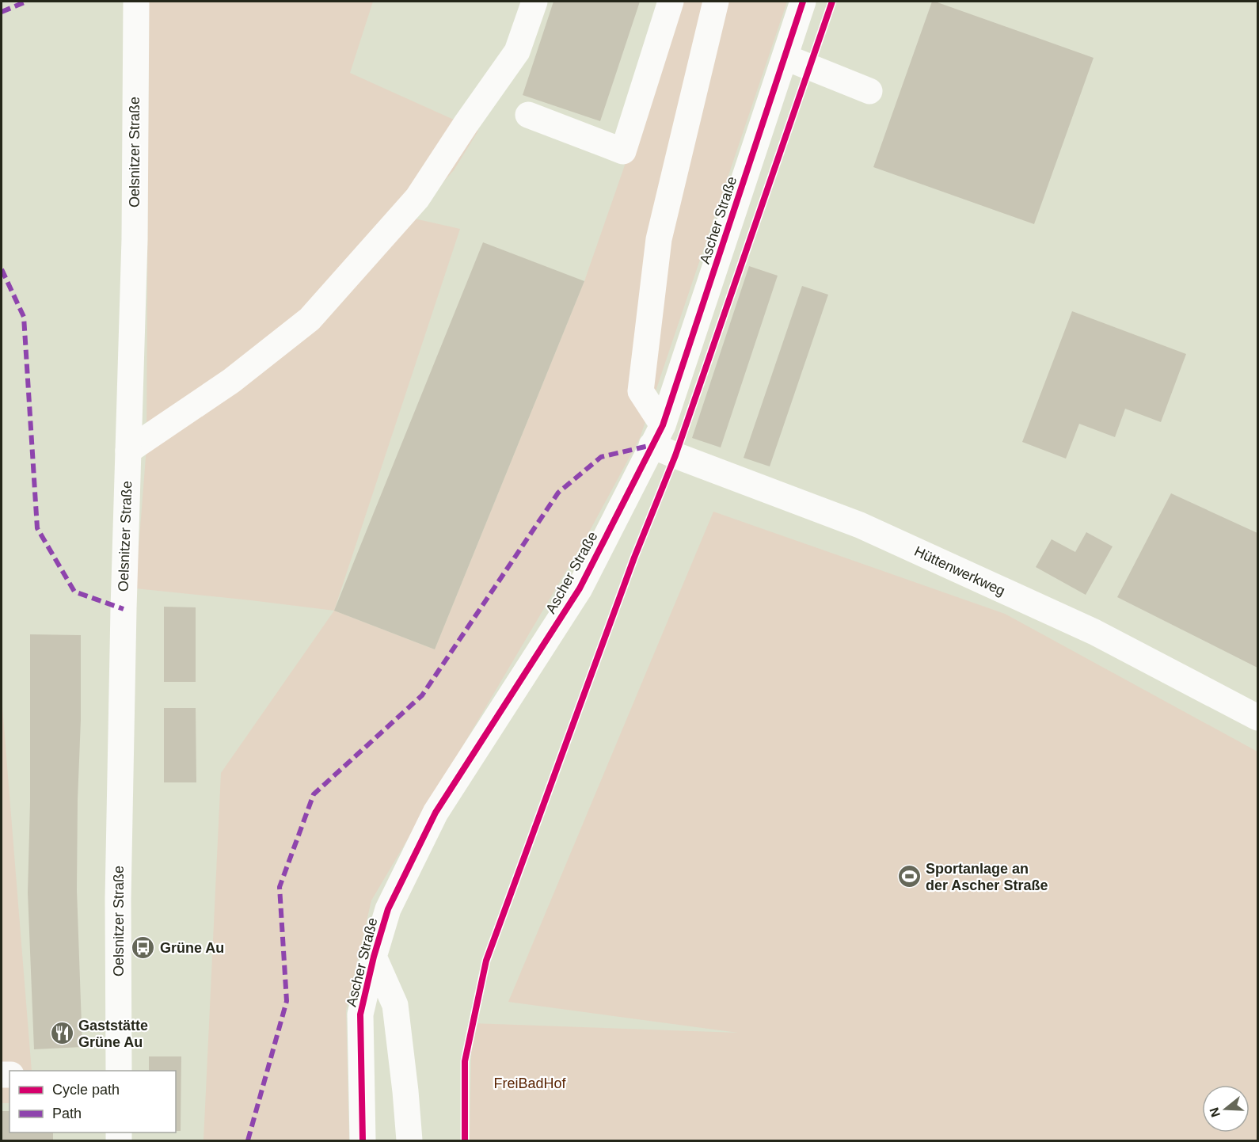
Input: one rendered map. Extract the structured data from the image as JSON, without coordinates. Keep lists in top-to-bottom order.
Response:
{
  "streets": {
    "street": ["Oelsnitzer Straße", "Ascher Straße", "Hüttenwerkweg"]
  },
  "crossings": [
    ["Ascher Straße", "Hüttenwerkweg"]
  ],
  "parks": ["FreiBadHof"],
  "places": {
    "sports": ["Sportanlage an der Ascher Straße"],
    "bus stop": ["Grüne Au"],
    "restaurant": ["Gaststätte Grüne Au"]
  },
  "legend": ["Cycle path", "Path"],
  "north": "left"
}
